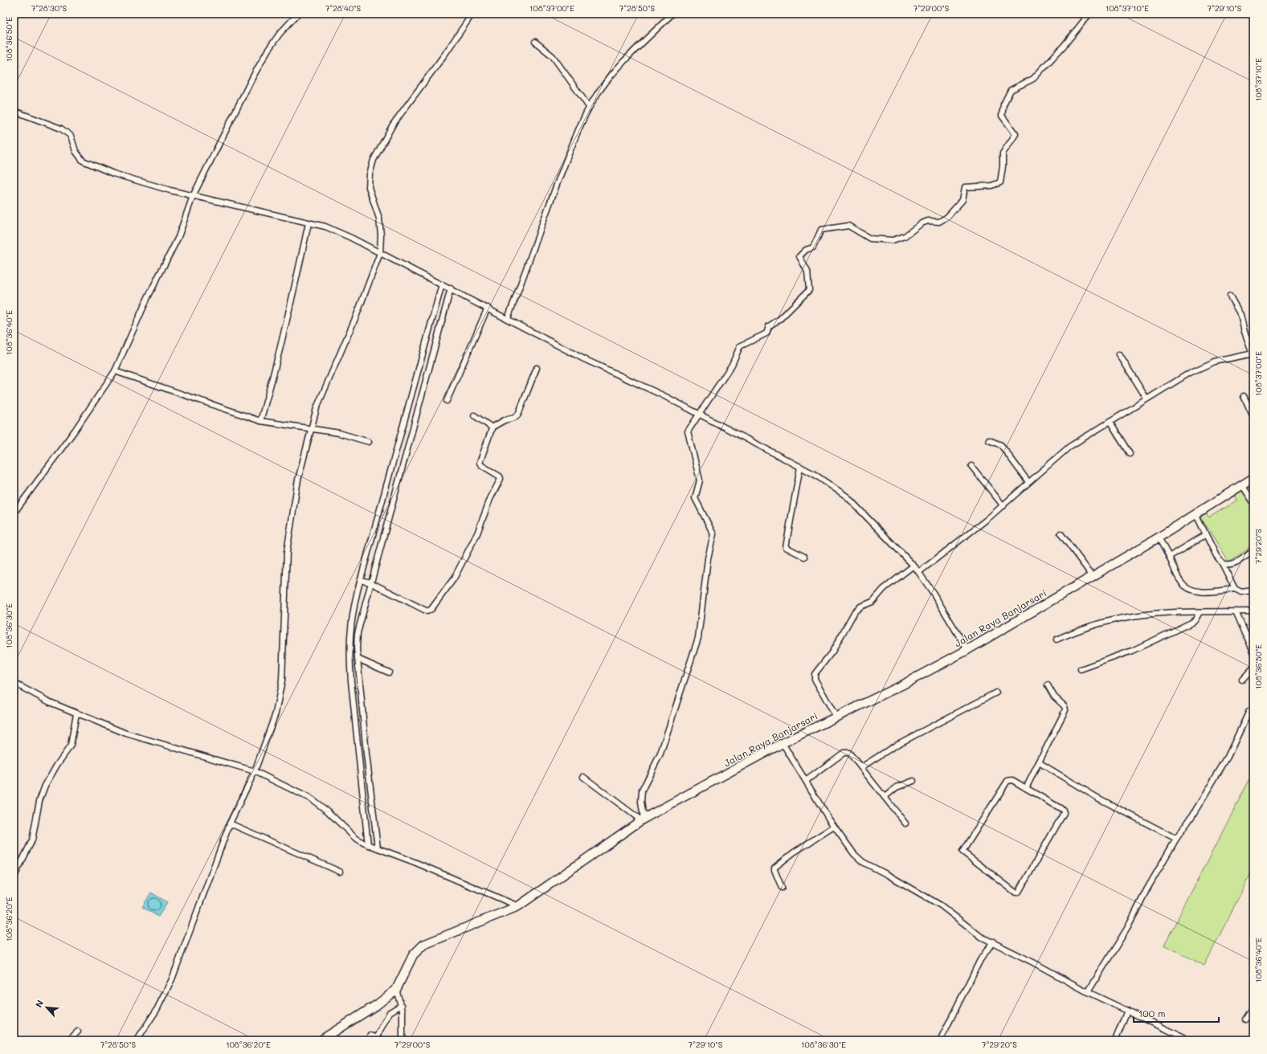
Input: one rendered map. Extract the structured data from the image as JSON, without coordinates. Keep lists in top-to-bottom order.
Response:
{
  "streets": {
    "highway": ["Jalan Raya Banjarsari"]
  },
  "scale_bar": "100 m",
  "north": "top left",
  "coordinates": [
    "7°28'30\"S",
    "7°28'40\"S",
    "108°37'00\"E",
    "7°28'50\"S",
    "7°29'00\"S",
    "108°37'10\"E",
    "7°29'10\"S",
    "108°36'50\"E",
    "108°36'40\"E",
    "7°29'20\"S",
    "108°36'30\"E",
    "108°36'20\"E"
  ]
}
